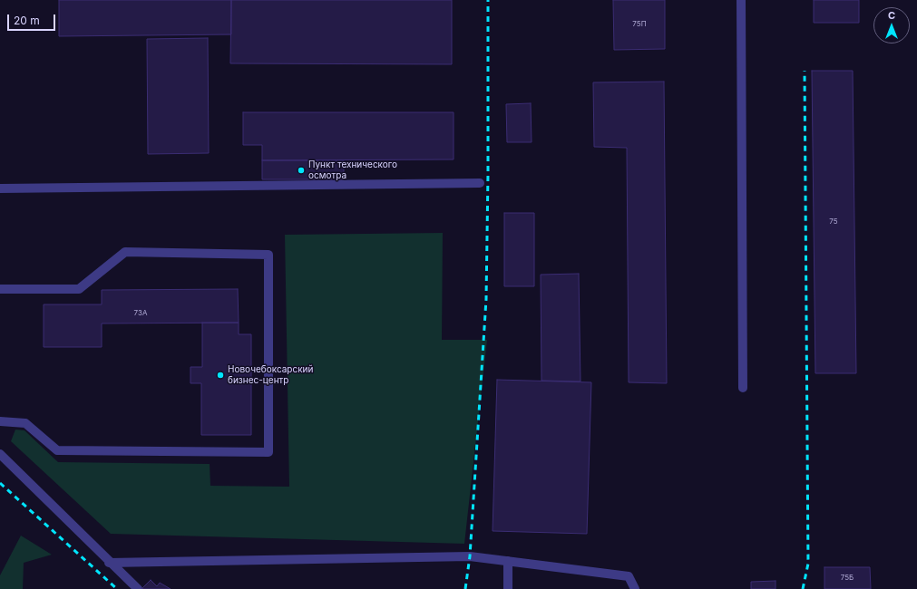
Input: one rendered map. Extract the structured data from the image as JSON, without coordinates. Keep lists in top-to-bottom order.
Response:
{
  "places": ["Пункт технического осмотра", "Новочебоксарский бизнес-центр"],
  "house_numbers": [
    "75П",
    "75",
    "73А",
    "75Б"
  ],
  "scale_bar": "20 m",
  "north": "top"
}
